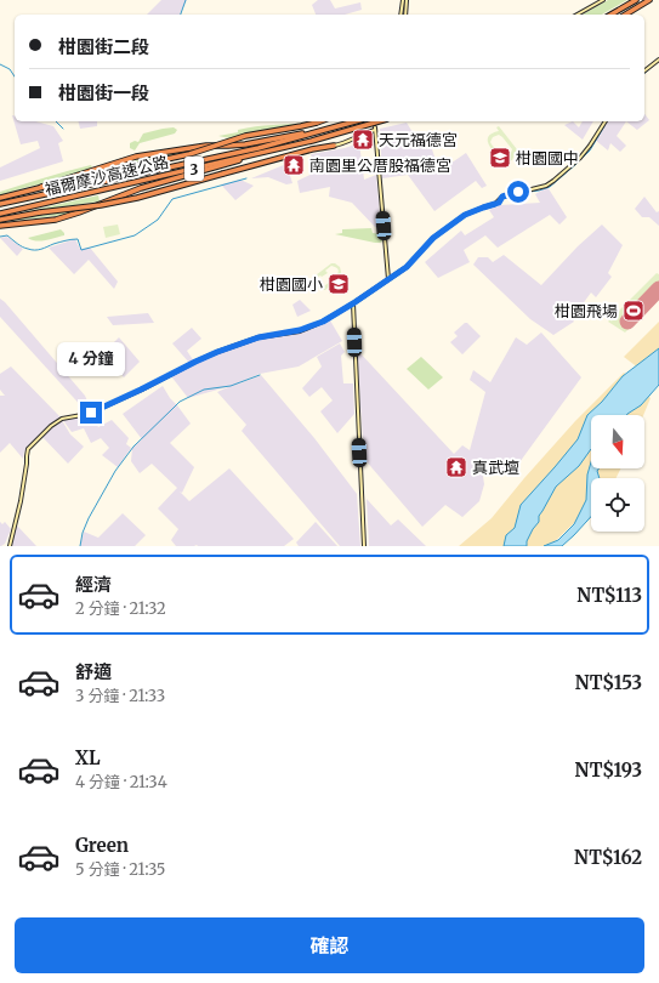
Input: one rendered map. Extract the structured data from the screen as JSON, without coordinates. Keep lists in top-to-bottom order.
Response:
{
  "streets": {
    "highway": ["3", "福爾摩沙高速公路"]
  },
  "places": {
    "temple": ["天元福德宮", "南園里公厝股福德宮", "真武壇"],
    "school or university": ["柑園國中", "柑園國小"],
    "sports": ["柑園飛場"]
  },
  "north": "bottom",
  "page": {
    "banner": ["柑園街二段", "柑園街一段"],
    "bubble": "4 分鐘",
    "list": [
      {
        "name": "經濟",
        "note": "2 分鐘 · 21:32",
        "value": "NT$113"
      },
      {
        "name": "舒適",
        "note": "3 分鐘 · 21:33",
        "value": "NT$153"
      },
      {
        "name": "XL",
        "note": "4 分鐘 · 21:34",
        "value": "NT$193"
      },
      {
        "name": "Green",
        "note": "5 分鐘 · 21:35",
        "value": "NT$162"
      }
    ],
    "buttons": "確認"
  }
}
